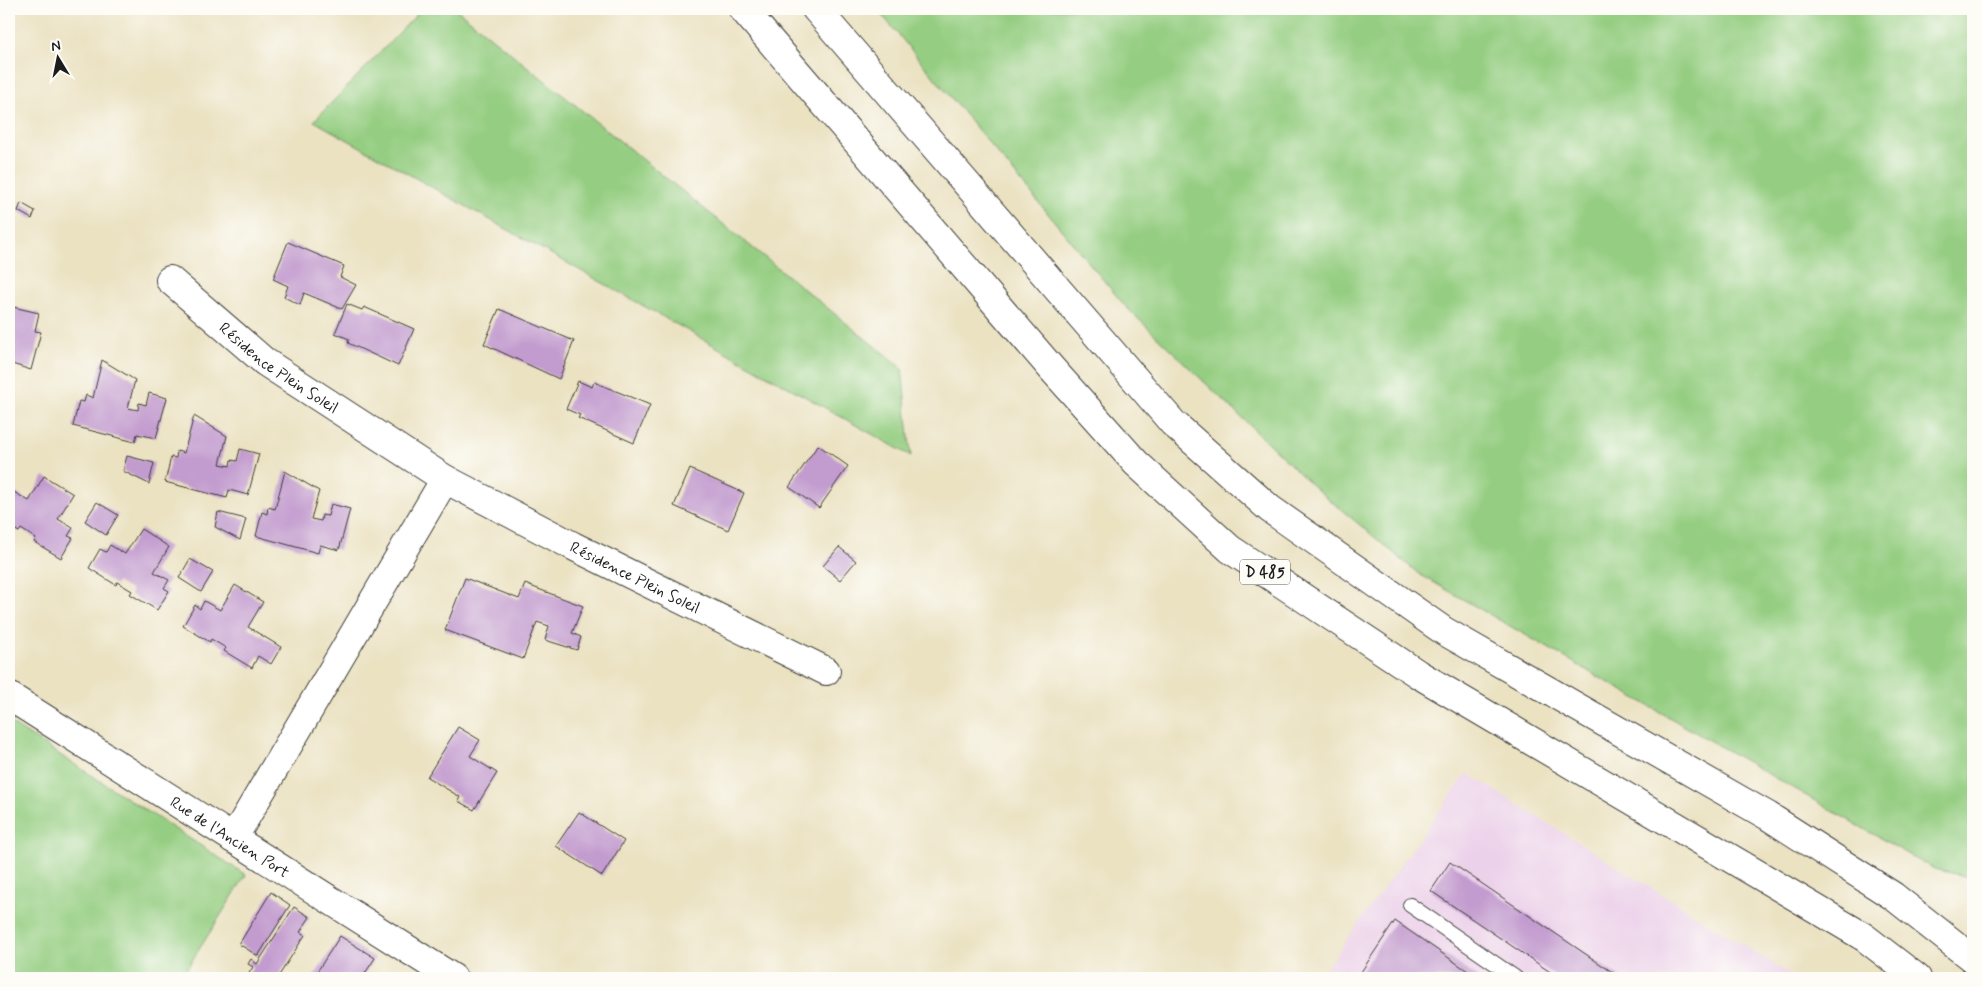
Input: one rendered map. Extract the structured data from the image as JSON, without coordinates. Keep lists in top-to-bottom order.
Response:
{
  "streets": {
    "main road": ["Résidence Plein Soleil", "D 485", "Rue de l'Ancien Port"]
  },
  "north": "top"
}
